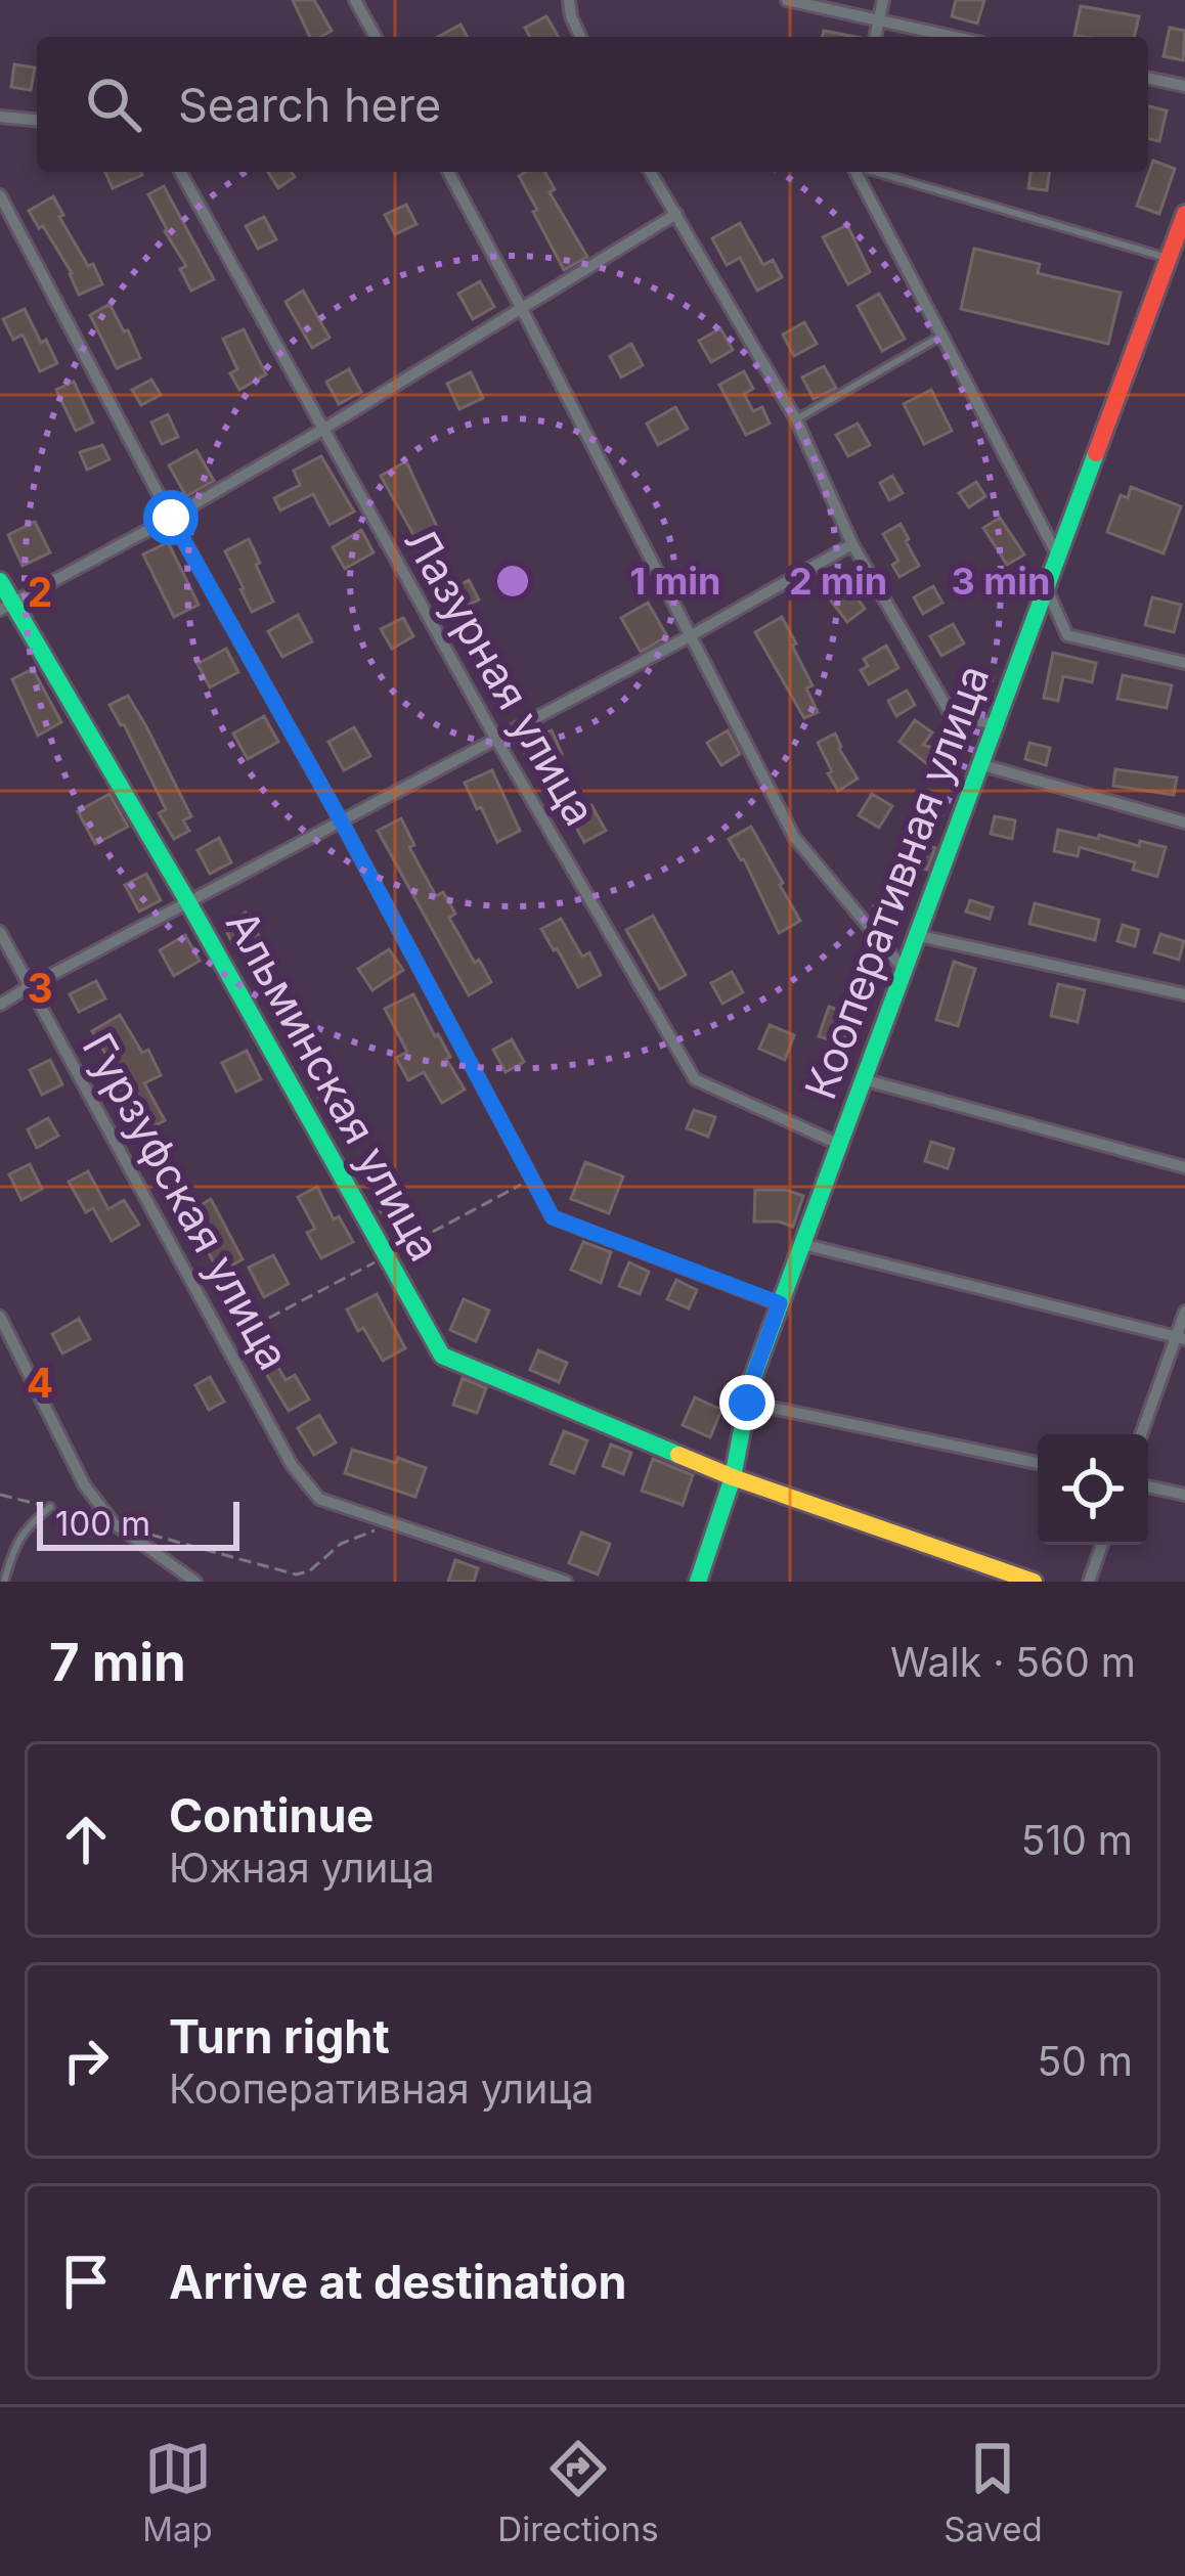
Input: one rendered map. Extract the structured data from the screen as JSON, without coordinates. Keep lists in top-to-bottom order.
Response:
{
  "streets": {
    "street": [
      "Лазурная улица",
      "Кооперативная улица",
      "Альминская улица",
      "Гурзуфская улица"
    ]
  },
  "crossings": [
    ["Лазурная улица", "Кооперативная улица"],
    ["Кооперативная улица", "Альминская улица"]
  ],
  "scale_bar": "100 m",
  "page": {
    "search": "Search here",
    "scale": "100 m",
    "heading": ["7 min", "Walk · 560 m"],
    "list": [
      ["Continue", "Южная улица", "510 m"],
      ["Turn right", "Кооперативная улица", "50 m"],
      "Arrive at destination"
    ],
    "nav": ["Map", "Directions", "Saved"]
  },
  "grid": {
    "rows": ["2", "3", "4"]
  },
  "rings": ["1 min", "2 min", "3 min"]
}
